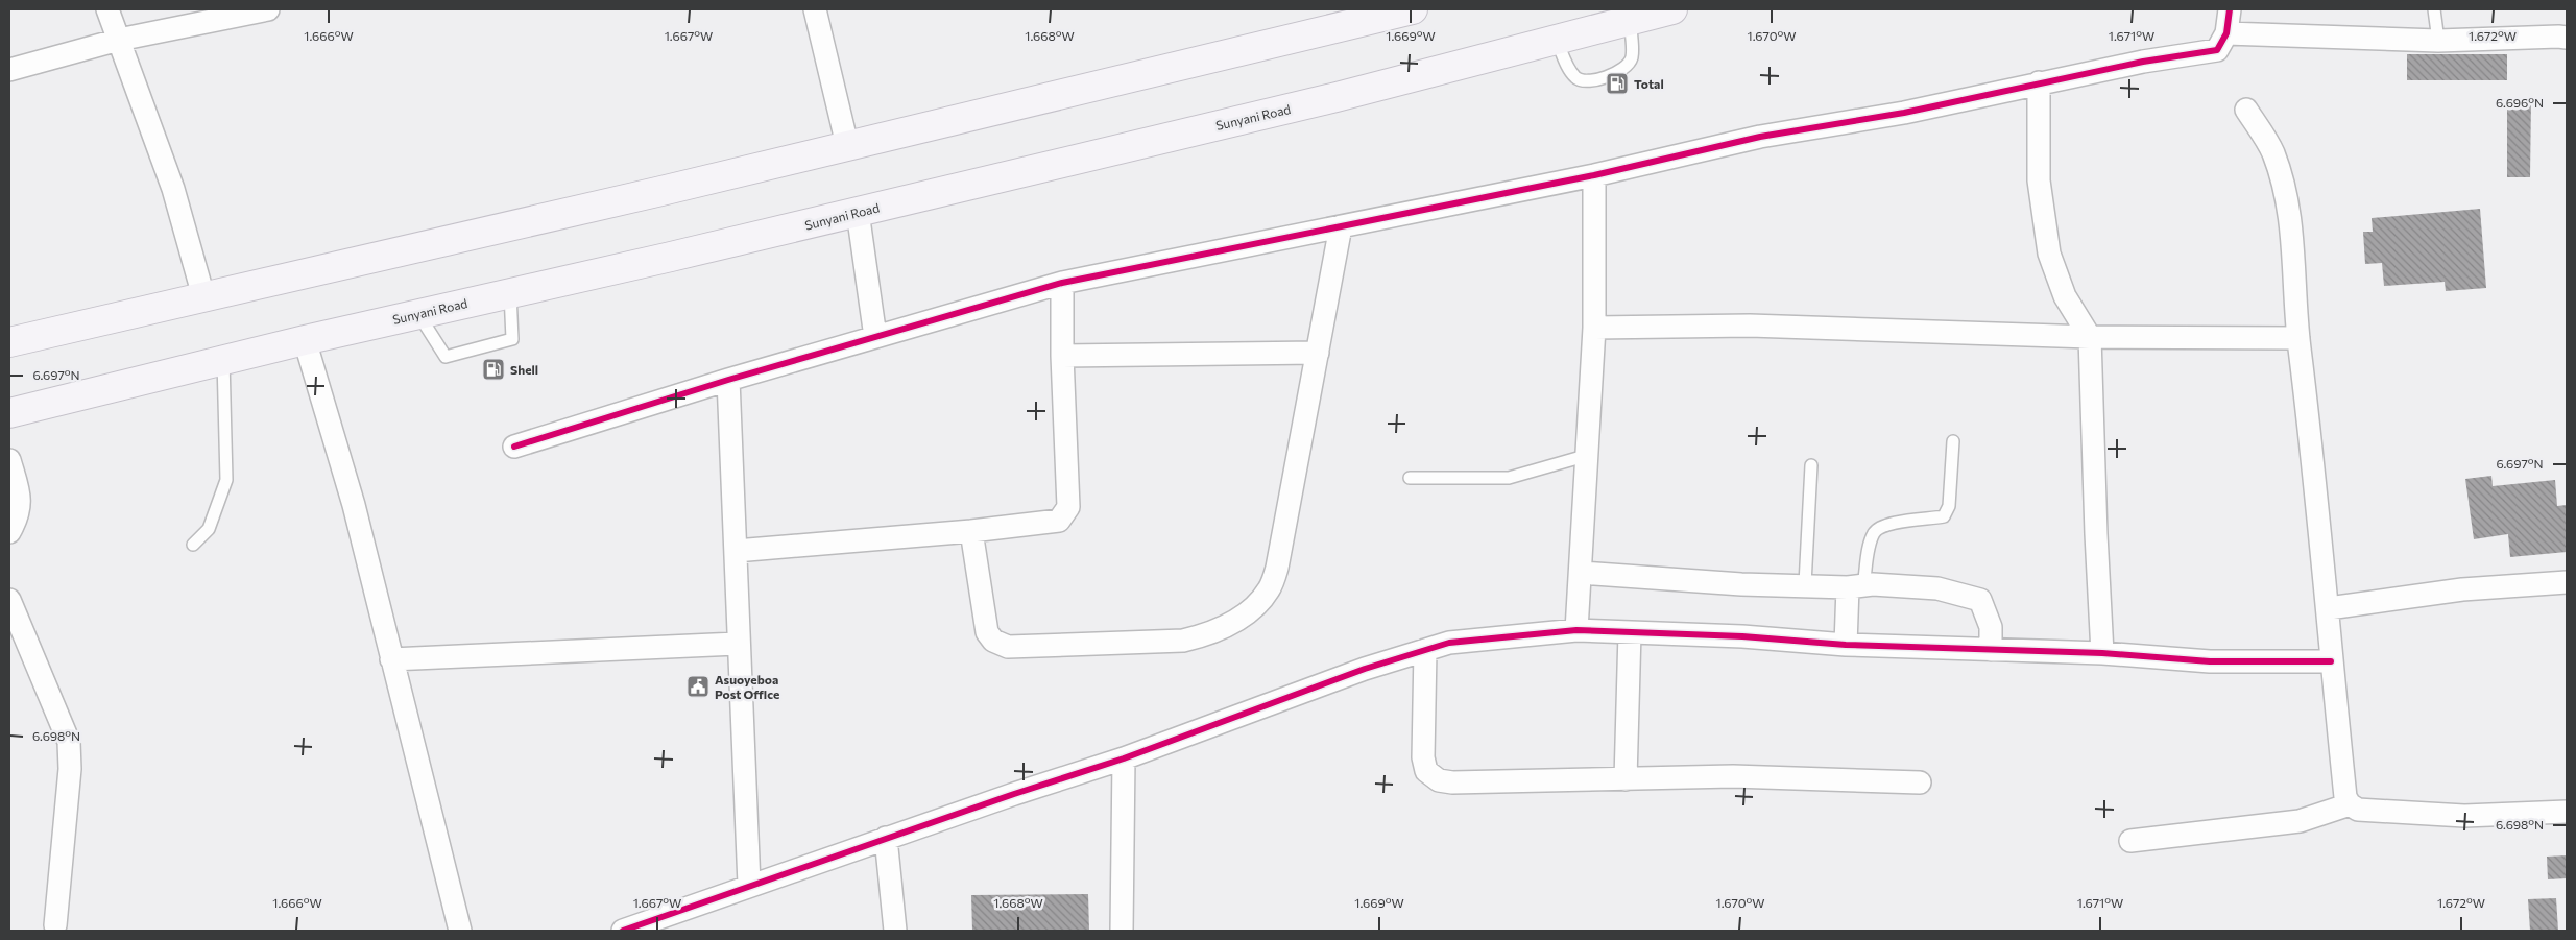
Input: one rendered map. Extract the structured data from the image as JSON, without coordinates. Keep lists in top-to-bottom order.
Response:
{
  "streets": {
    "main road": ["Sunyani Road"]
  },
  "places": {
    "fuel station": ["Total", "Shell"],
    "public building": ["Asuoyeboa Post Office"]
  },
  "coordinates": [
    "1.666°W",
    "1.667°W",
    "1.668°W",
    "1.669°W",
    "1.670°W",
    "1.671°W",
    "1.672°W",
    "6.696°N",
    "6.697°N",
    "6.698°N"
  ]
}
